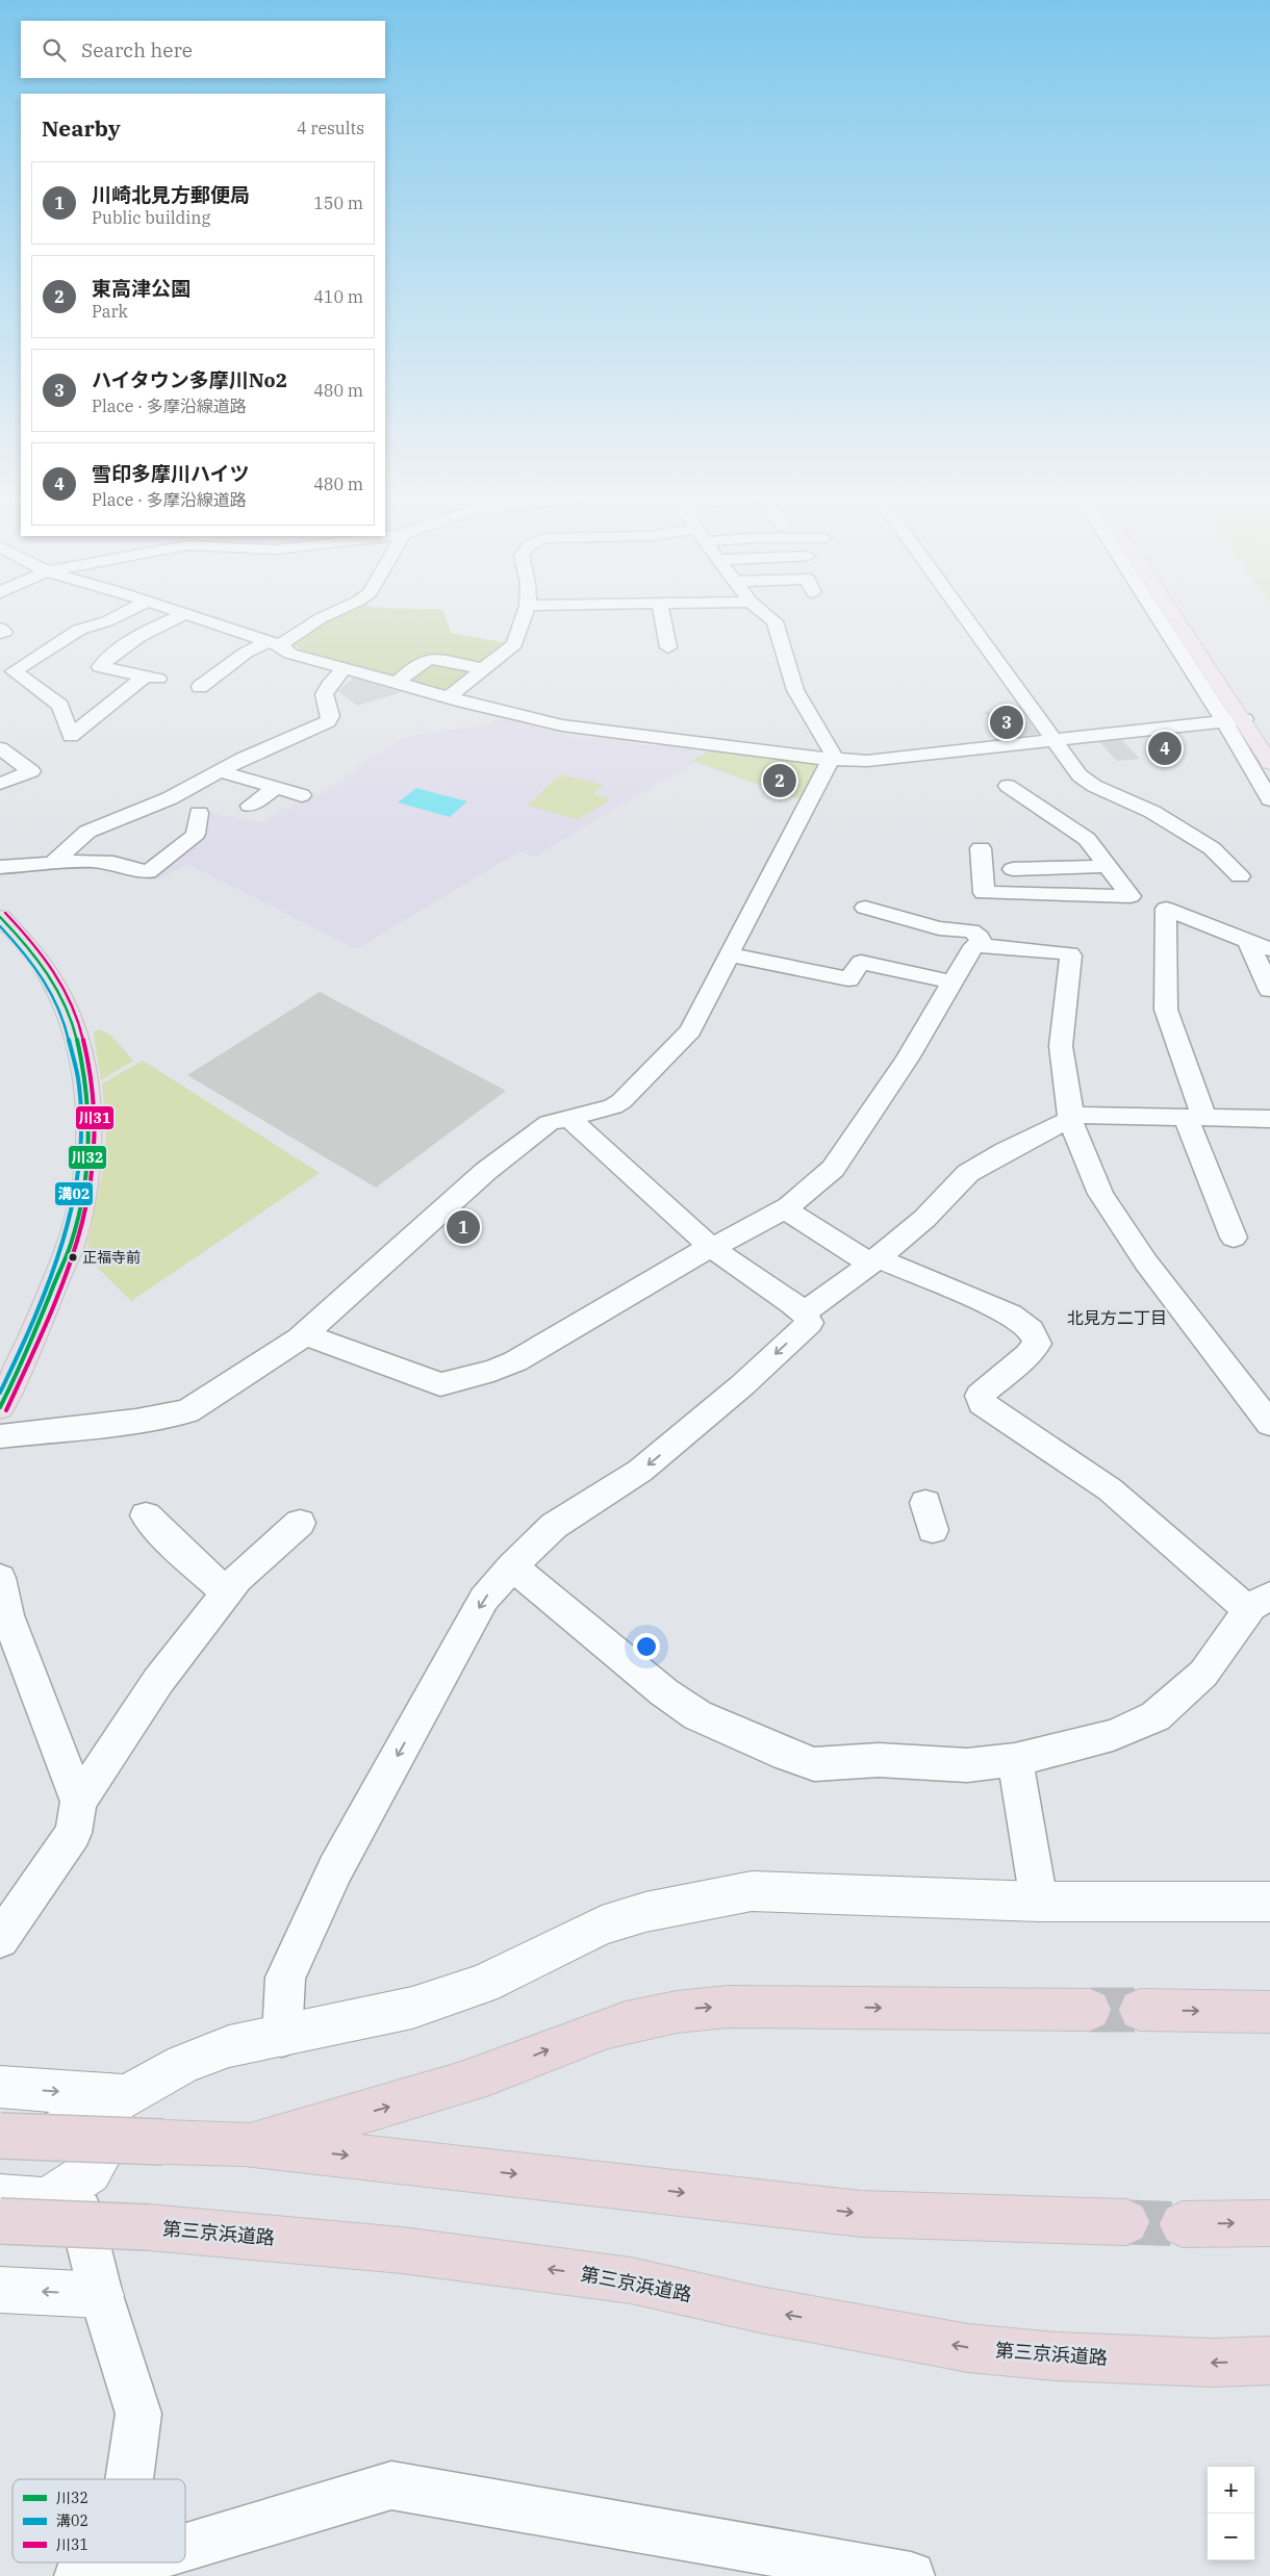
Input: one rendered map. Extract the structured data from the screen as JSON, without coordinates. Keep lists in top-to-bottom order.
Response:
{
  "streets": {
    "highway": ["第三京浜道路"]
  },
  "districts": ["北見方二丁目"],
  "places": ["正福寺前"],
  "lines": ["transit line 川31", "transit line 川32", "transit line 溝02"],
  "legend": ["川32", "溝02", "川31"],
  "page": {
    "search": "Search here",
    "heading": ["Nearby", "4 results"],
    "list": [
      {
        "mark": "1",
        "name": "川崎北見方郵便局",
        "note": "Public building",
        "value": "150 m"
      },
      {
        "mark": "2",
        "name": "東高津公園",
        "note": "Park",
        "value": "410 m"
      },
      {
        "mark": "3",
        "name": "ハイタウン多摩川No2",
        "note": "Place · 多摩沿線道路",
        "value": "480 m"
      },
      {
        "mark": "4",
        "name": "雪印多摩川ハイツ",
        "note": "Place · 多摩沿線道路",
        "value": "480 m"
      }
    ],
    "pins": [
      "3",
      "4",
      "2",
      "1"
    ],
    "map_buttons": ["+", "−"]
  }
}
